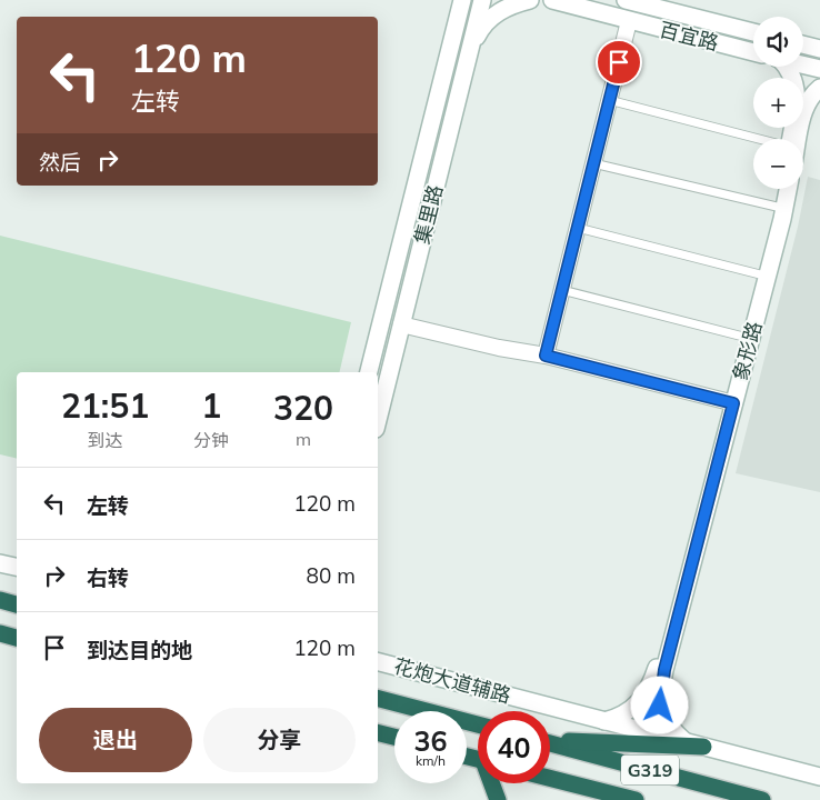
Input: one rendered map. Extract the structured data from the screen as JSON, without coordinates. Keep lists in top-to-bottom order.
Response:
{
  "streets": {
    "highway": ["G319"],
    "street": [
      "百宜路",
      "集里路",
      "象形路",
      "花炮大道辅路"
    ]
  },
  "crossings": [
    ["象形路", "花炮大道辅路"]
  ],
  "page": {
    "map_buttons": ["+", "−"],
    "turn": ["120 m", "左转"],
    "then": "然后",
    "eta": [
      "21:51",
      "到达",
      "1",
      "分钟",
      "320",
      "m"
    ],
    "list": [
      {
        "name": "左转",
        "value": "120 m"
      },
      {
        "name": "右转",
        "value": "80 m"
      },
      {
        "name": "到达目的地",
        "value": "120 m"
      }
    ],
    "buttons": ["退出", "分享"],
    "speed": "36 km/h",
    "limit": "40"
  }
}
